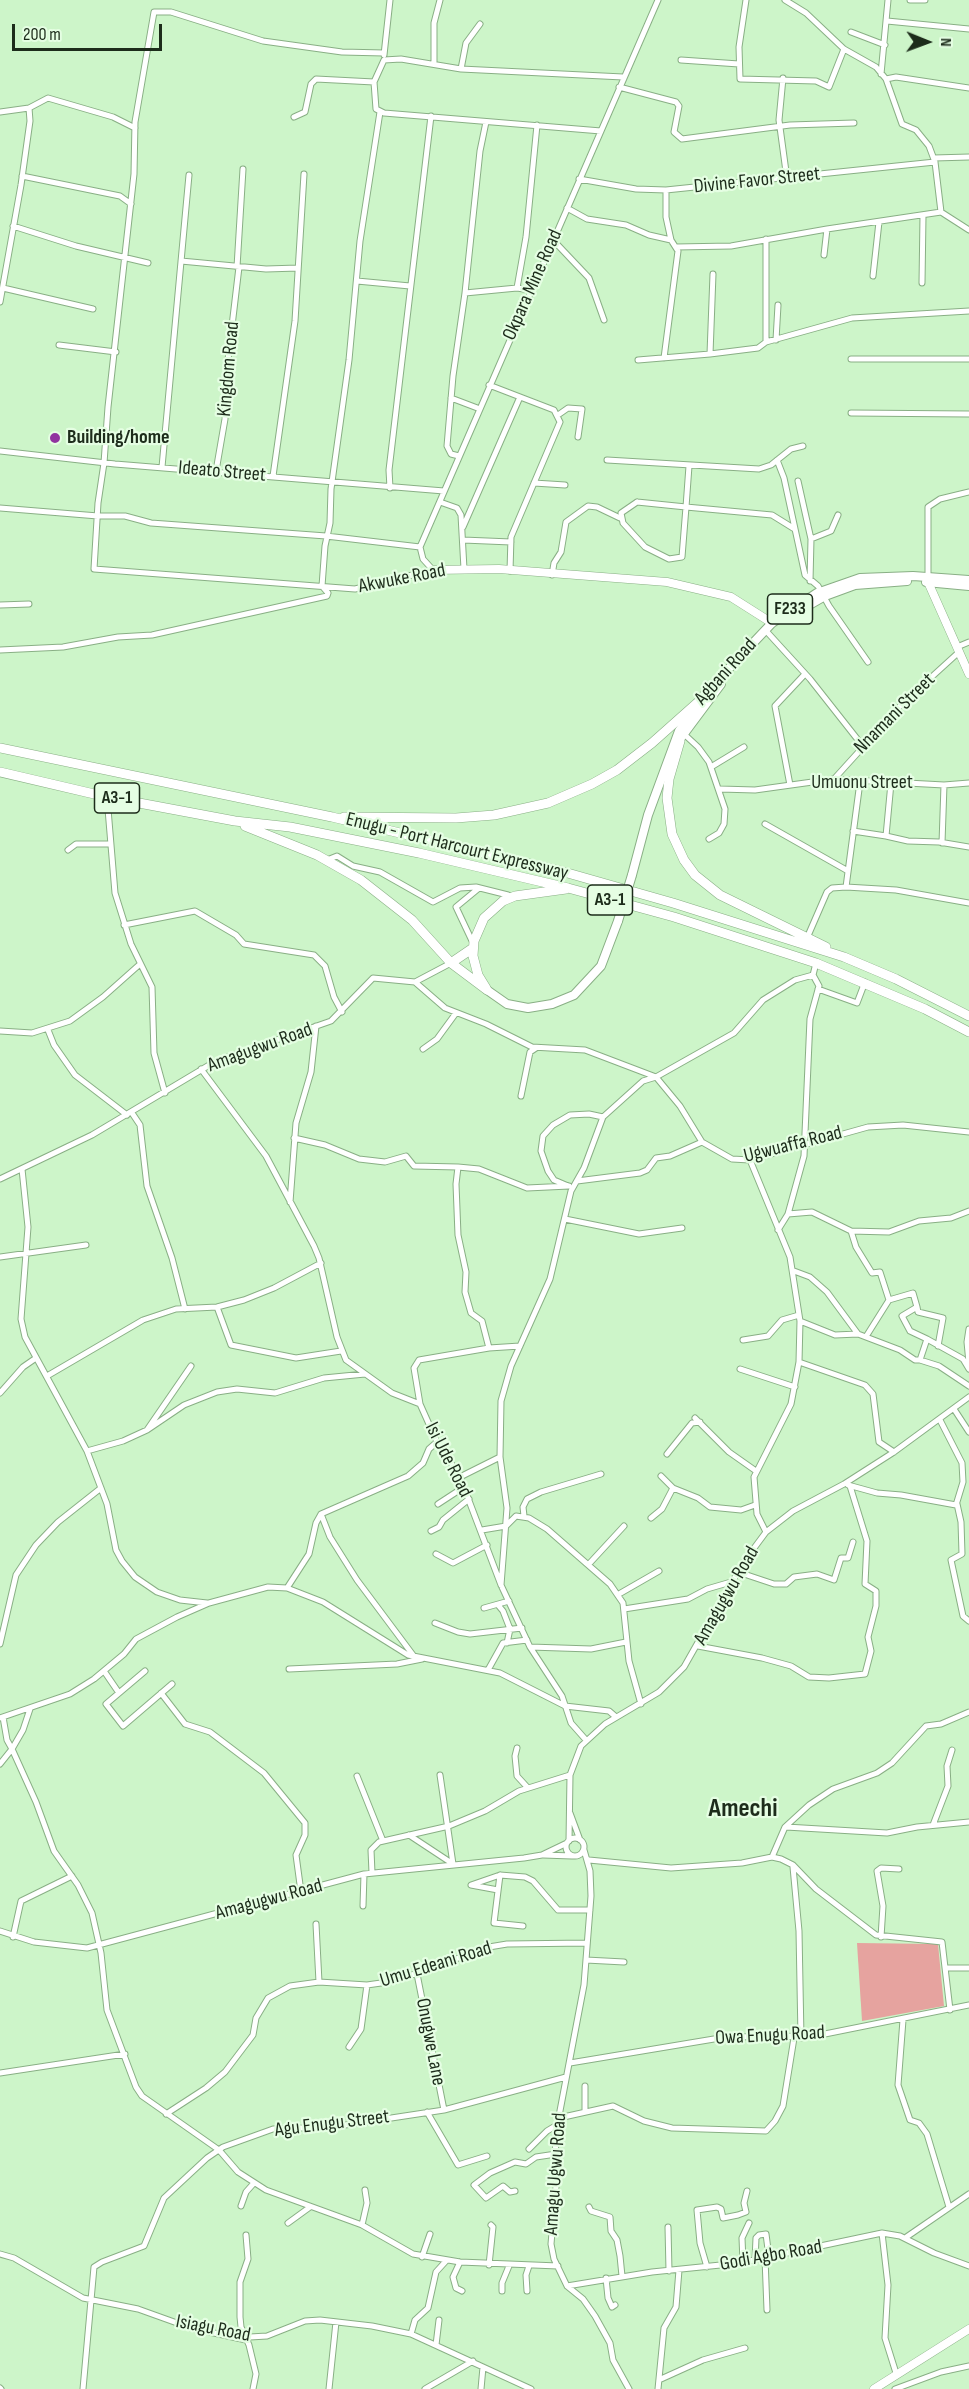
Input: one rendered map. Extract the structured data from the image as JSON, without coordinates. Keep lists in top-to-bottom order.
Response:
{
  "streets": {
    "highway": ["A3-1", "Enugu - Port Harcourt Expressway"],
    "main road": ["F233", "Agbani Road"],
    "street": [
      "Divine Favor Street",
      "Okpara Mine Road",
      "Kingdom Road",
      "Ideato Street",
      "Akwuke Road",
      "Nnamani Street",
      "Umuonu Street",
      "Amagugwu Road",
      "Ugwuaffa Road",
      "Isi Ude Road",
      "Umu Edeani Road",
      "Owa Enugu Road",
      "Onugwe Lane",
      "Agu Enugu Street",
      "Amagu Ugwu Road",
      "Godi Agbo Road",
      "Isiagu Road"
    ]
  },
  "crossings": [
    ["Divine Favor Street", "Okpara Mine Road"],
    ["Okpara Mine Road", "Ideato Street"],
    ["Kingdom Road", "Ideato Street"],
    ["Ideato Street", "Akwuke Road"],
    ["Akwuke Road", "Agbani Road"],
    ["Nnamani Street", "Umuonu Street"],
    ["Amagugwu Road", "Isi Ude Road"],
    ["Umu Edeani Road", "Onugwe Lane"],
    ["Umu Edeani Road", "Amagu Ugwu Road"],
    ["Owa Enugu Road", "Amagu Ugwu Road"],
    ["Onugwe Lane", "Agu Enugu Street"],
    ["Agu Enugu Street", "Amagu Ugwu Road"],
    ["Agu Enugu Street", "Isiagu Road"],
    ["Amagu Ugwu Road", "Godi Agbo Road"]
  ],
  "districts": ["Amechi"],
  "places": ["Building/home"],
  "scale_bar": "200 m",
  "north": "right"
}
